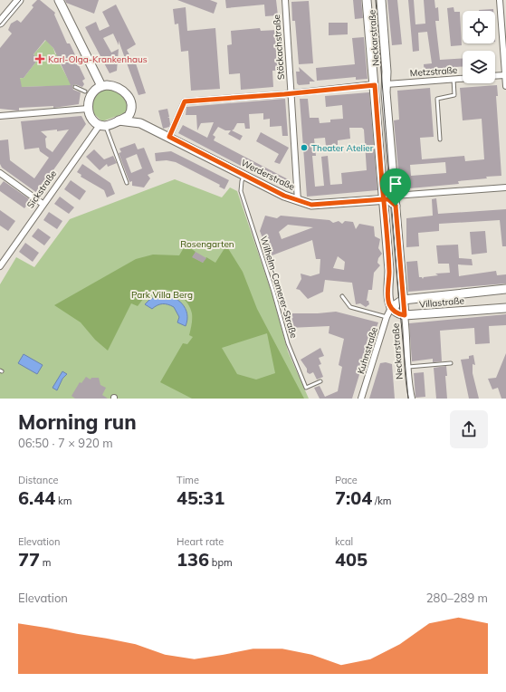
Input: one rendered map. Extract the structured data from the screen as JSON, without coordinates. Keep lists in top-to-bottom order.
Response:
{
  "streets": {
    "street": [
      "Neckarstraße",
      "Stöckachstraße",
      "Metzstraße",
      "Werderstraße",
      "Sickstraße",
      "Villastraße",
      "Kuhnstraße"
    ],
    "lane": ["Wilhelm-Camerer-Straße"]
  },
  "crossings": [
    ["Neckarstraße", "Metzstraße"],
    ["Neckarstraße", "Werderstraße"],
    ["Neckarstraße", "Villastraße"],
    ["Neckarstraße", "Kuhnstraße"],
    ["Stöckachstraße", "Werderstraße"],
    ["Werderstraße", "Sickstraße"],
    ["Werderstraße", "Wilhelm-Camerer-Straße"],
    ["Villastraße", "Kuhnstraße"]
  ],
  "parks": ["Rosengarten", "Park Villa Berg"],
  "places": {
    "health": ["Karl-Olga-Krankenhaus"],
    "other": ["Theater Atelier"]
  },
  "page": {
    "heading": ["Morning run", "06:50 · 7 × 920 m"],
    "stats": [
      ["Distance", "6.44 km"],
      ["Time", "45:31"],
      ["Pace", "7:04 /km"],
      ["Elevation", "77 m"],
      ["Heart rate", "136 bpm"],
      ["kcal", "405"]
    ],
    "chart": ["Elevation", "280–289 m"]
  }
}
